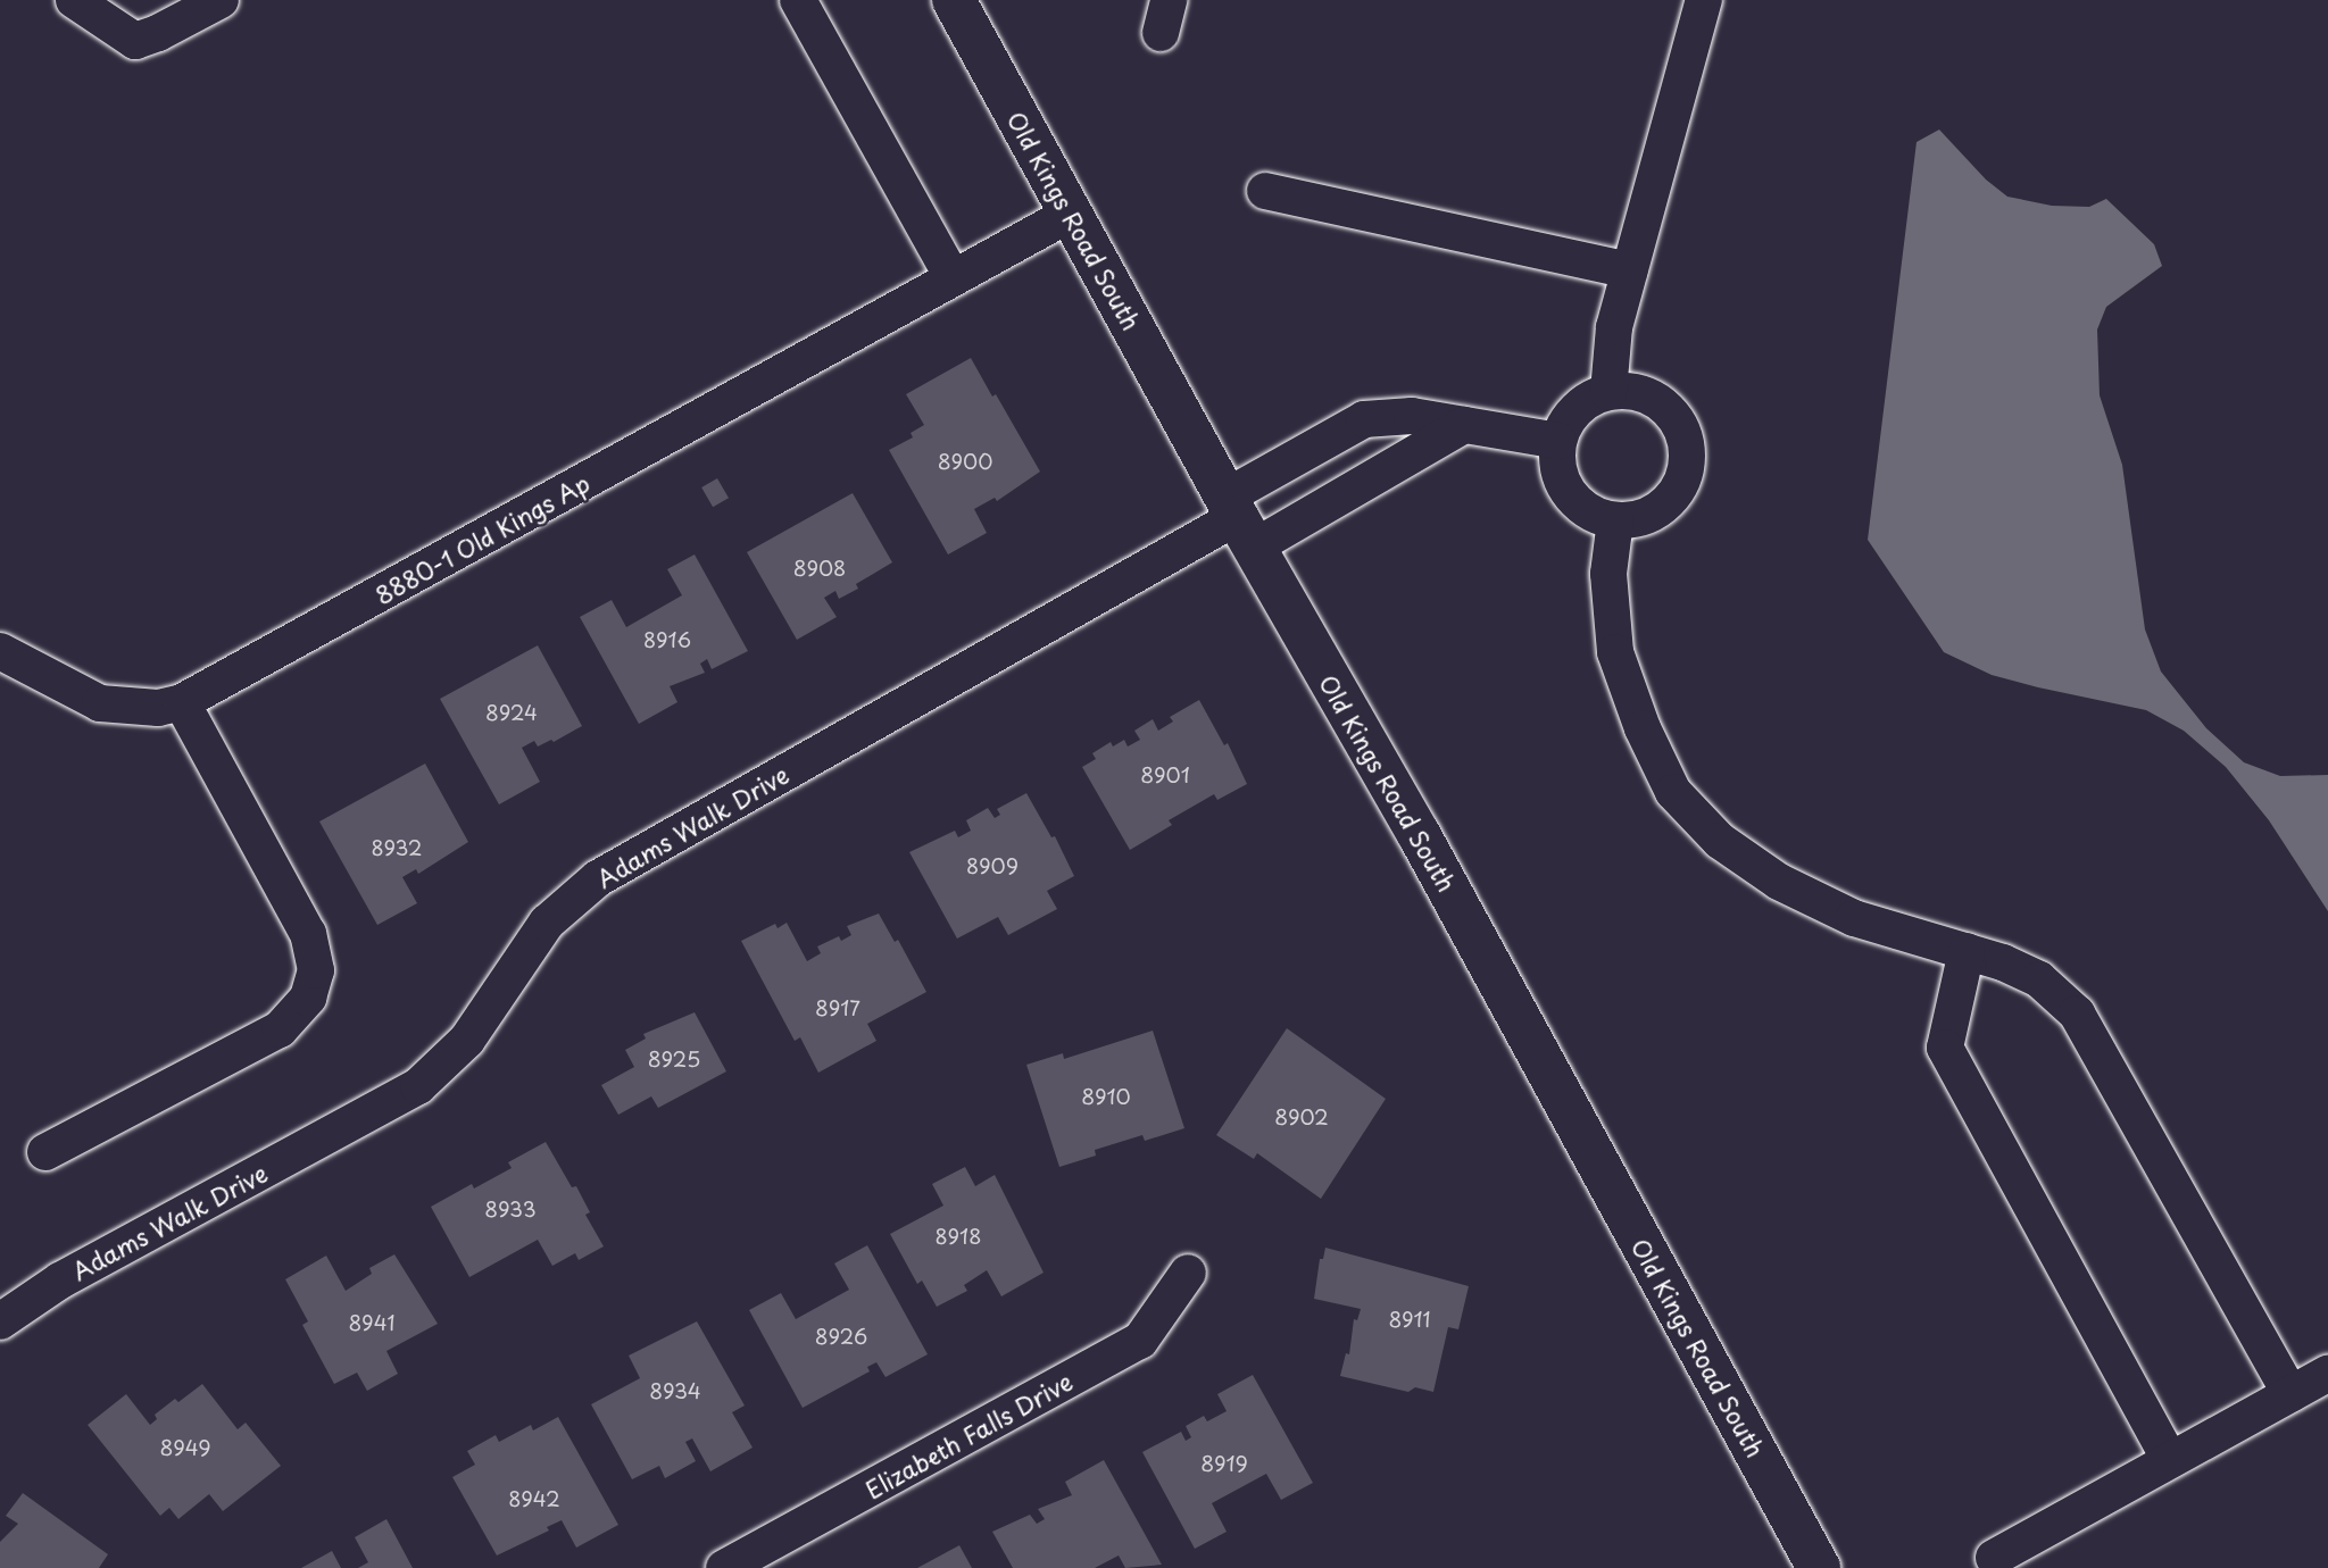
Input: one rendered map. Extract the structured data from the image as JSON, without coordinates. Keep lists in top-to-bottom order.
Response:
{
  "streets": {
    "street": [
      "Old Kings Road South",
      "8880-1 Old Kings Ap",
      "Adams Walk Drive",
      "Elizabeth Falls Drive"
    ]
  },
  "crossings": [
    ["Old Kings Road South", "8880-1 Old Kings Ap"],
    ["Old Kings Road South", "Adams Walk Drive"]
  ],
  "house_numbers": [
    "8900",
    "8908",
    "8916",
    "8924",
    "8901",
    "8932",
    "8909",
    "8917",
    "8925",
    "8910",
    "8902",
    "8933",
    "8918",
    "8911",
    "8941",
    "8926",
    "8934",
    "8949",
    "8919",
    "8942"
  ]
}
